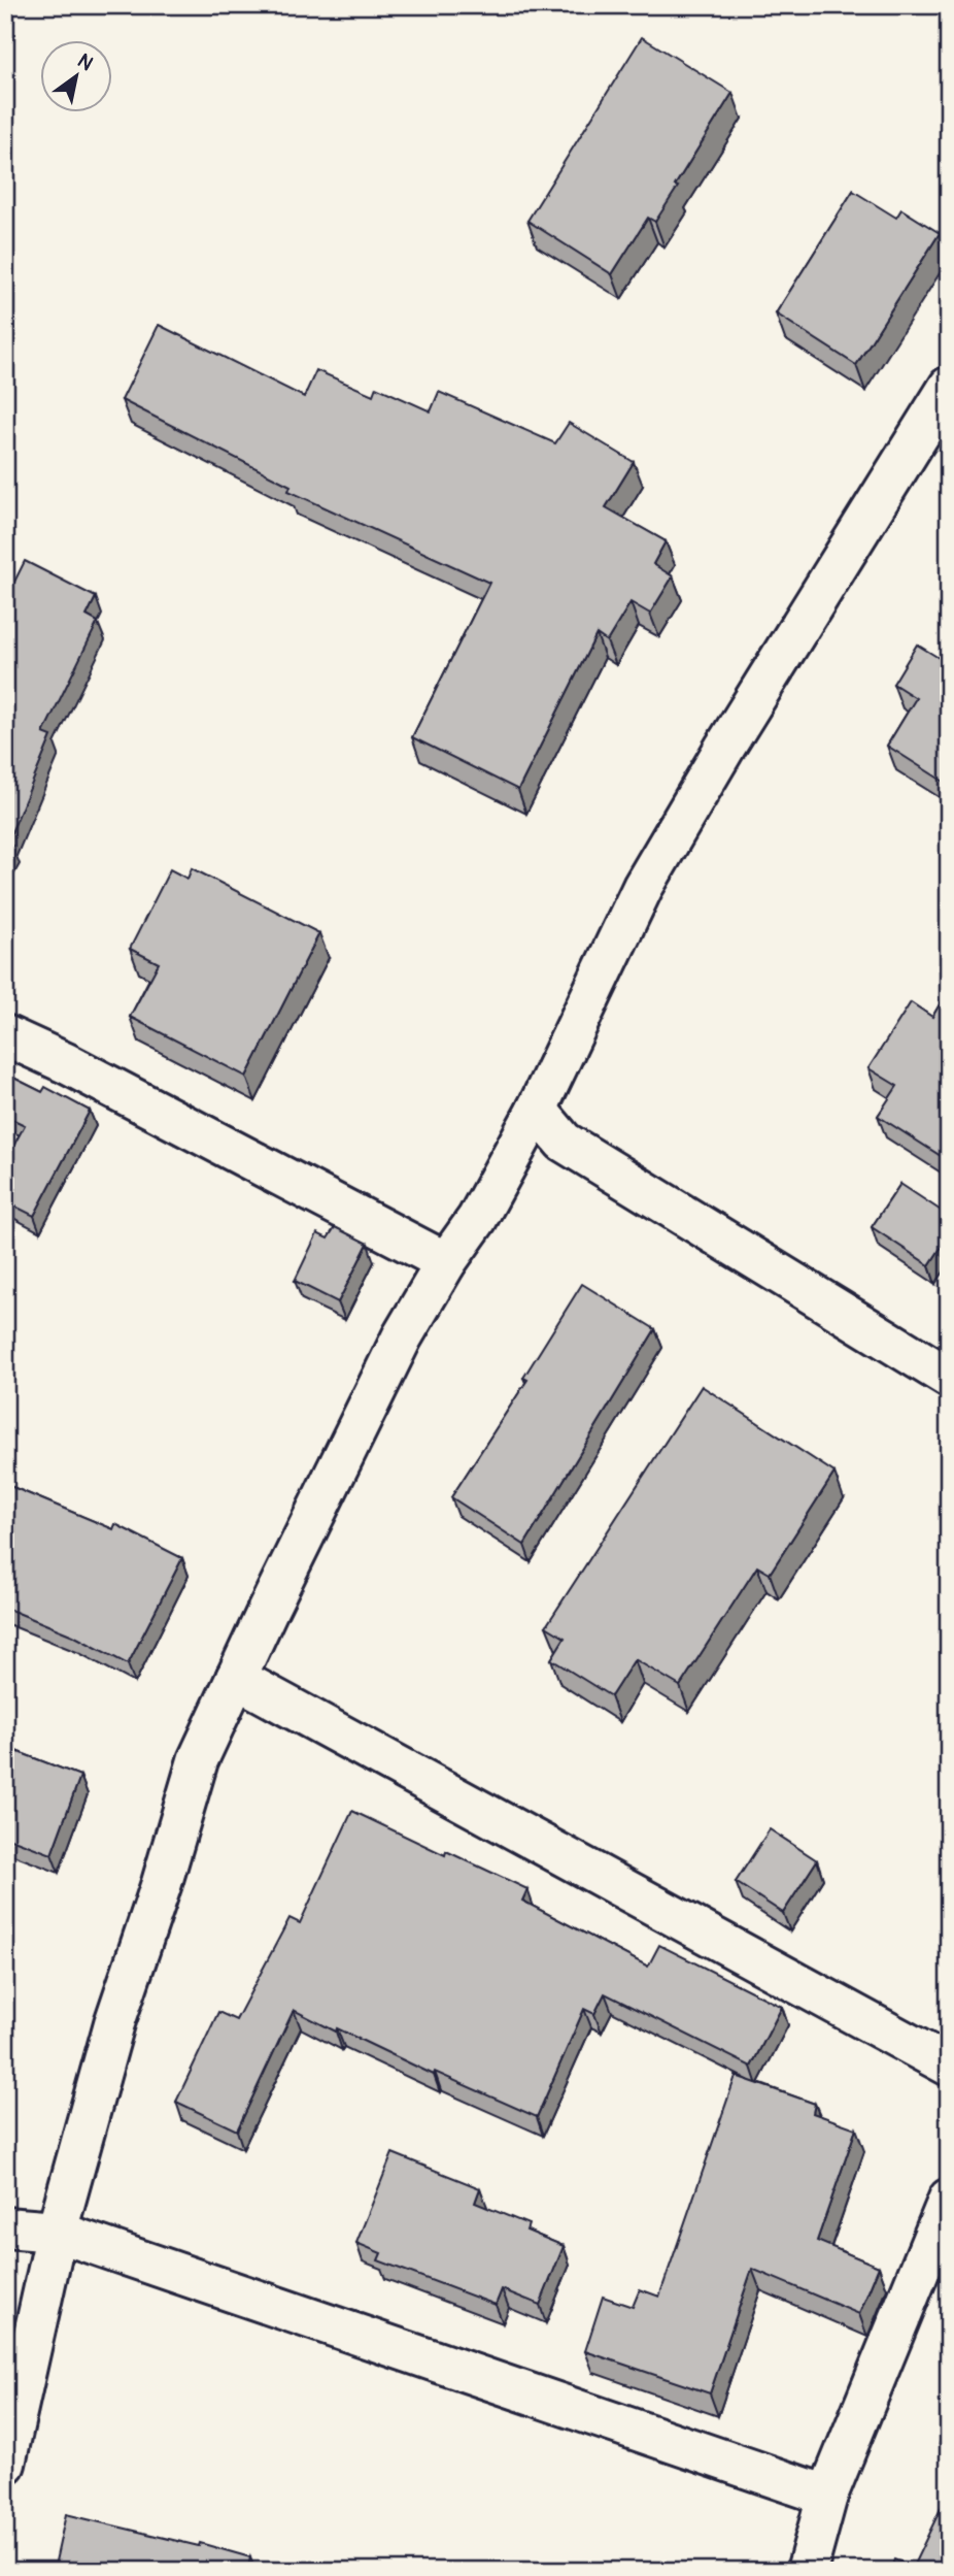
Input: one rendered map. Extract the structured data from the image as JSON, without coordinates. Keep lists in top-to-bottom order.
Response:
{
  "north": "top right"
}
